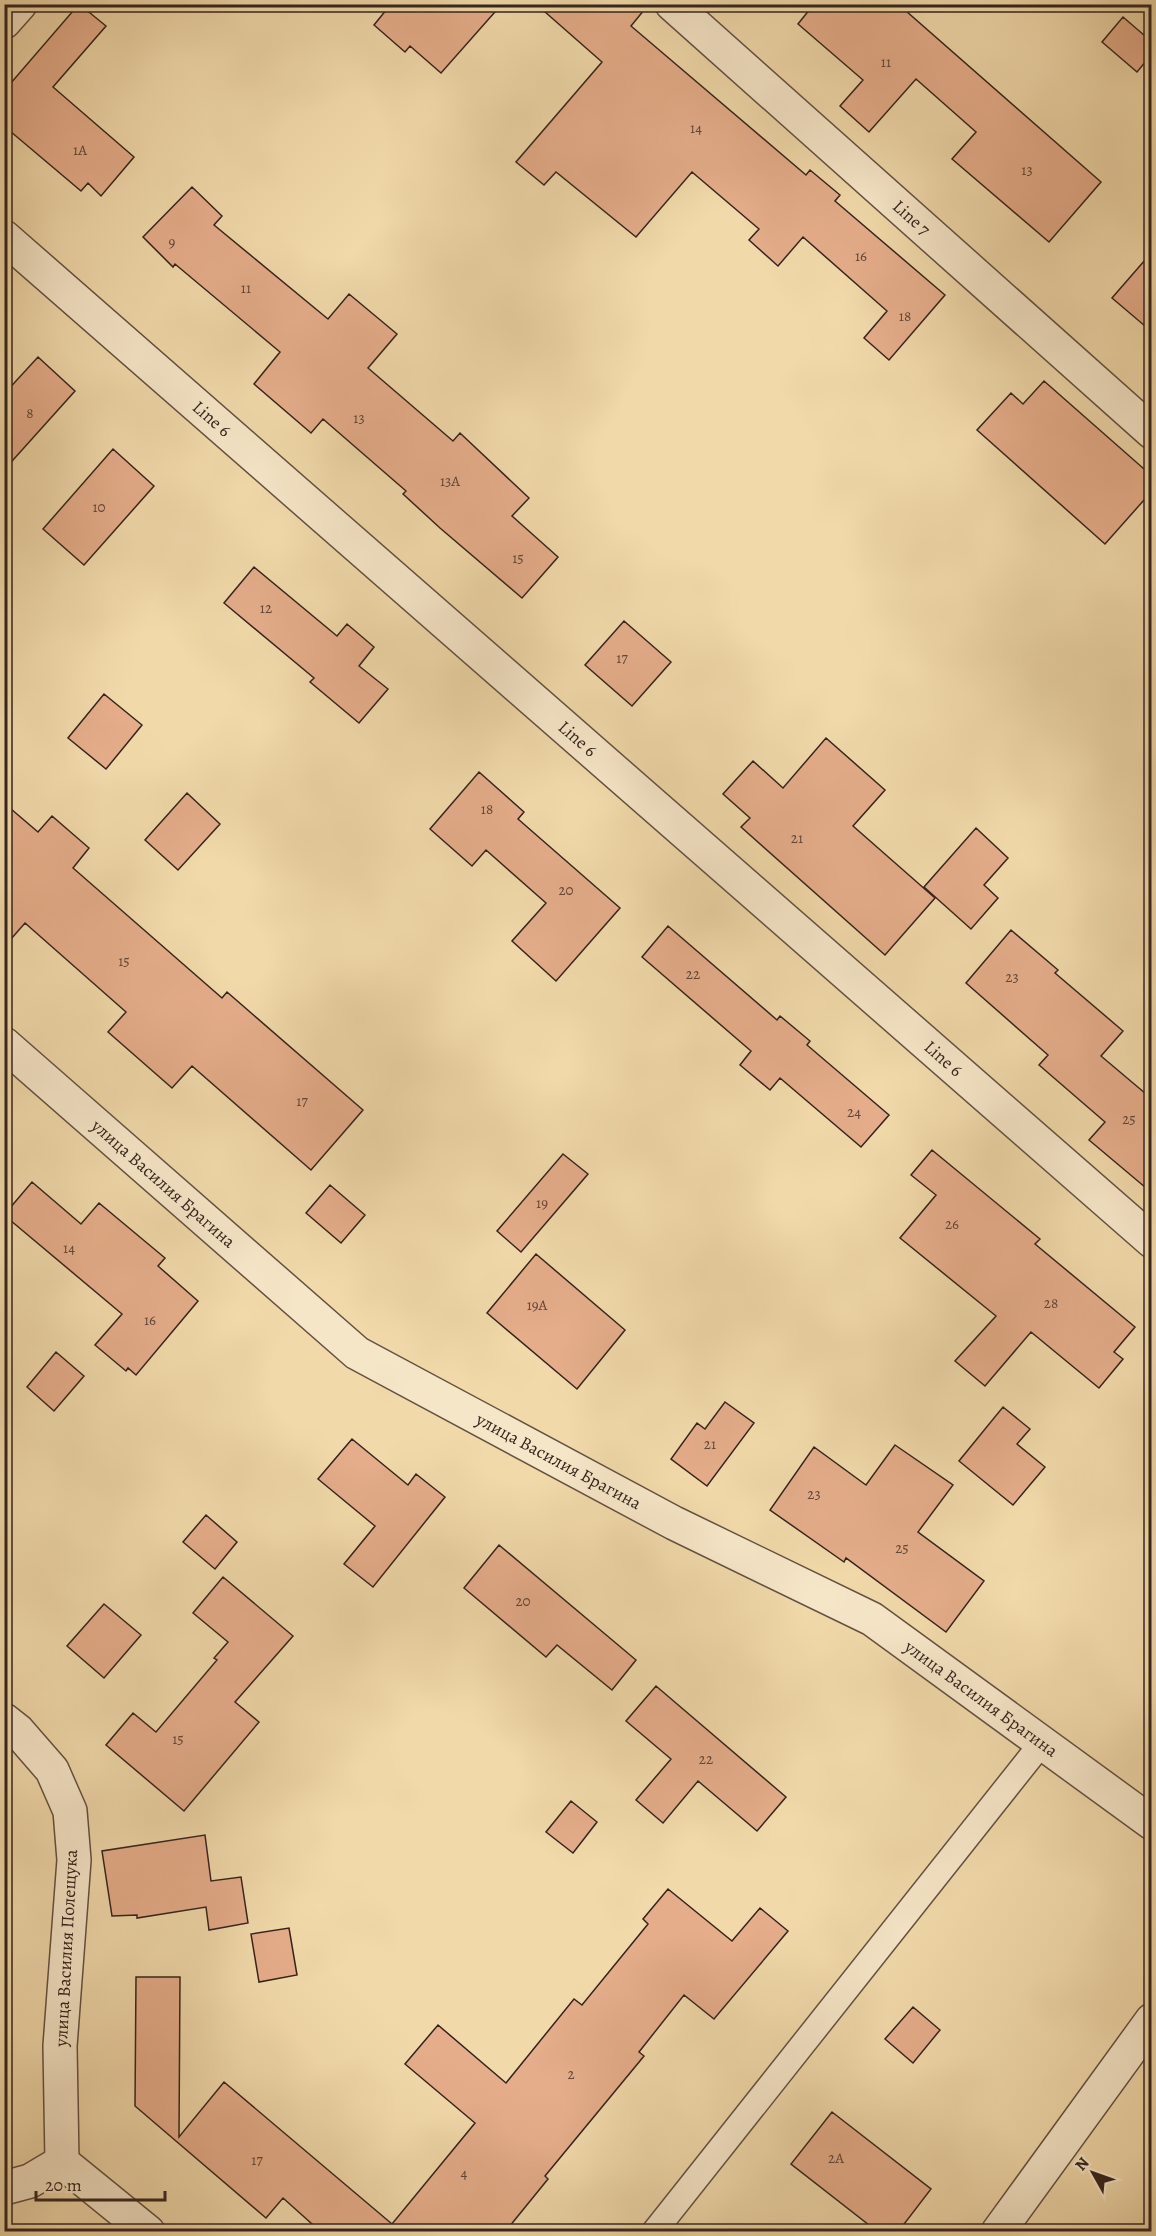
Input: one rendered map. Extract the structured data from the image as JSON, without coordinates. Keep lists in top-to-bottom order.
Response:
{
  "streets": {
    "street": [
      "Line 7",
      "Line 6",
      "улица Василия Брагина",
      "улица Василия Полещука"
    ]
  },
  "house_numbers": [
    "11",
    "14",
    "1А",
    "13",
    "9",
    "16",
    "11",
    "18",
    "8",
    "13",
    "13А",
    "10",
    "15",
    "12",
    "17",
    "18",
    "21",
    "20",
    "15",
    "22",
    "23",
    "17",
    "24",
    "25",
    "19",
    "26",
    "14",
    "28",
    "19А",
    "16",
    "21",
    "23",
    "25",
    "20",
    "15",
    "22",
    "2",
    "2А",
    "17",
    "4"
  ],
  "scale_bar": "20 m",
  "north": "top left"
}
